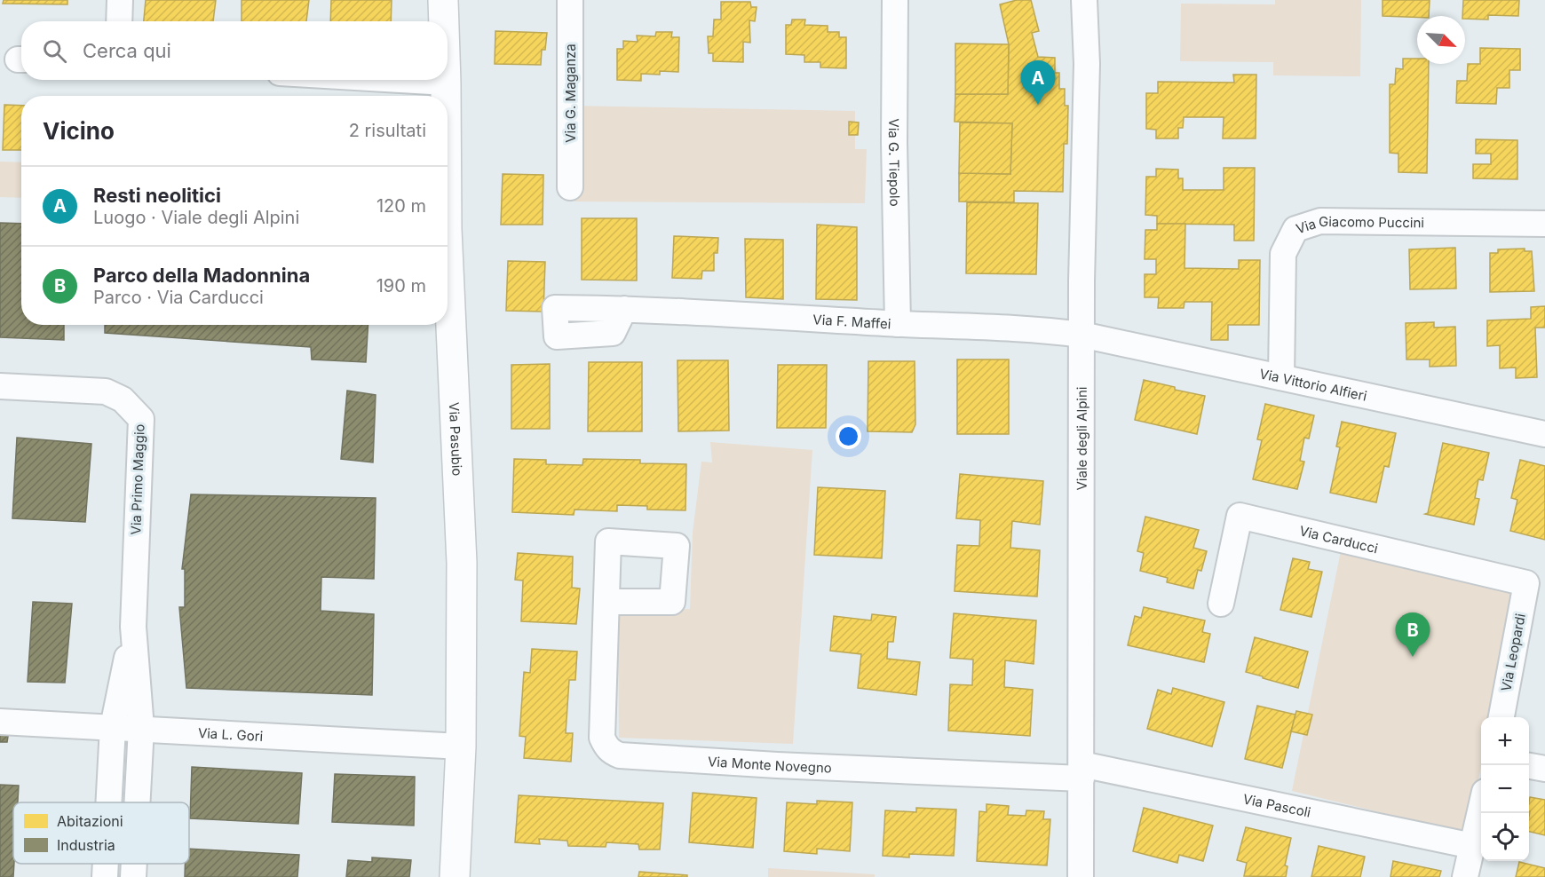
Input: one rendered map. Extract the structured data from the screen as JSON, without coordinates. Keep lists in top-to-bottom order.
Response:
{
  "streets": {
    "street": [
      "Via G. Maganza",
      "Via G. Tiepolo",
      "Via Giacomo Puccini",
      "Via F. Maffei",
      "Via Vittorio Alfieri",
      "Via Pasubio",
      "Viale degli Alpini",
      "Via Primo Maggio",
      "Via Carducci",
      "Via Leopardi",
      "Via L. Gori",
      "Via Monte Novegno",
      "Via Pascoli"
    ]
  },
  "crossings": [
    ["Via G. Tiepolo", "Via F. Maffei"],
    ["Via Giacomo Puccini", "Via Vittorio Alfieri"],
    ["Via F. Maffei", "Via Vittorio Alfieri"],
    ["Via F. Maffei", "Viale degli Alpini"],
    ["Via Vittorio Alfieri", "Viale degli Alpini"],
    ["Via Pasubio", "Via L. Gori"],
    ["Viale degli Alpini", "Via Monte Novegno"],
    ["Viale degli Alpini", "Via Pascoli"],
    ["Via Primo Maggio", "Via L. Gori"],
    ["Via Carducci", "Via Leopardi"],
    ["Via Monte Novegno", "Via Pascoli"]
  ],
  "legend": ["Abitazioni", "Industria"],
  "north": "bottom right",
  "page": {
    "search": "Cerca qui",
    "pins": ["A", "B"],
    "heading": ["Vicino", "2 risultati"],
    "list": [
      {
        "mark": "A",
        "name": "Resti neolitici",
        "note": "Luogo · Viale degli Alpini",
        "value": "120 m"
      },
      {
        "mark": "B",
        "name": "Parco della Madonnina",
        "note": "Parco · Via Carducci",
        "value": "190 m"
      }
    ],
    "map_buttons": ["+", "−"]
  }
}
